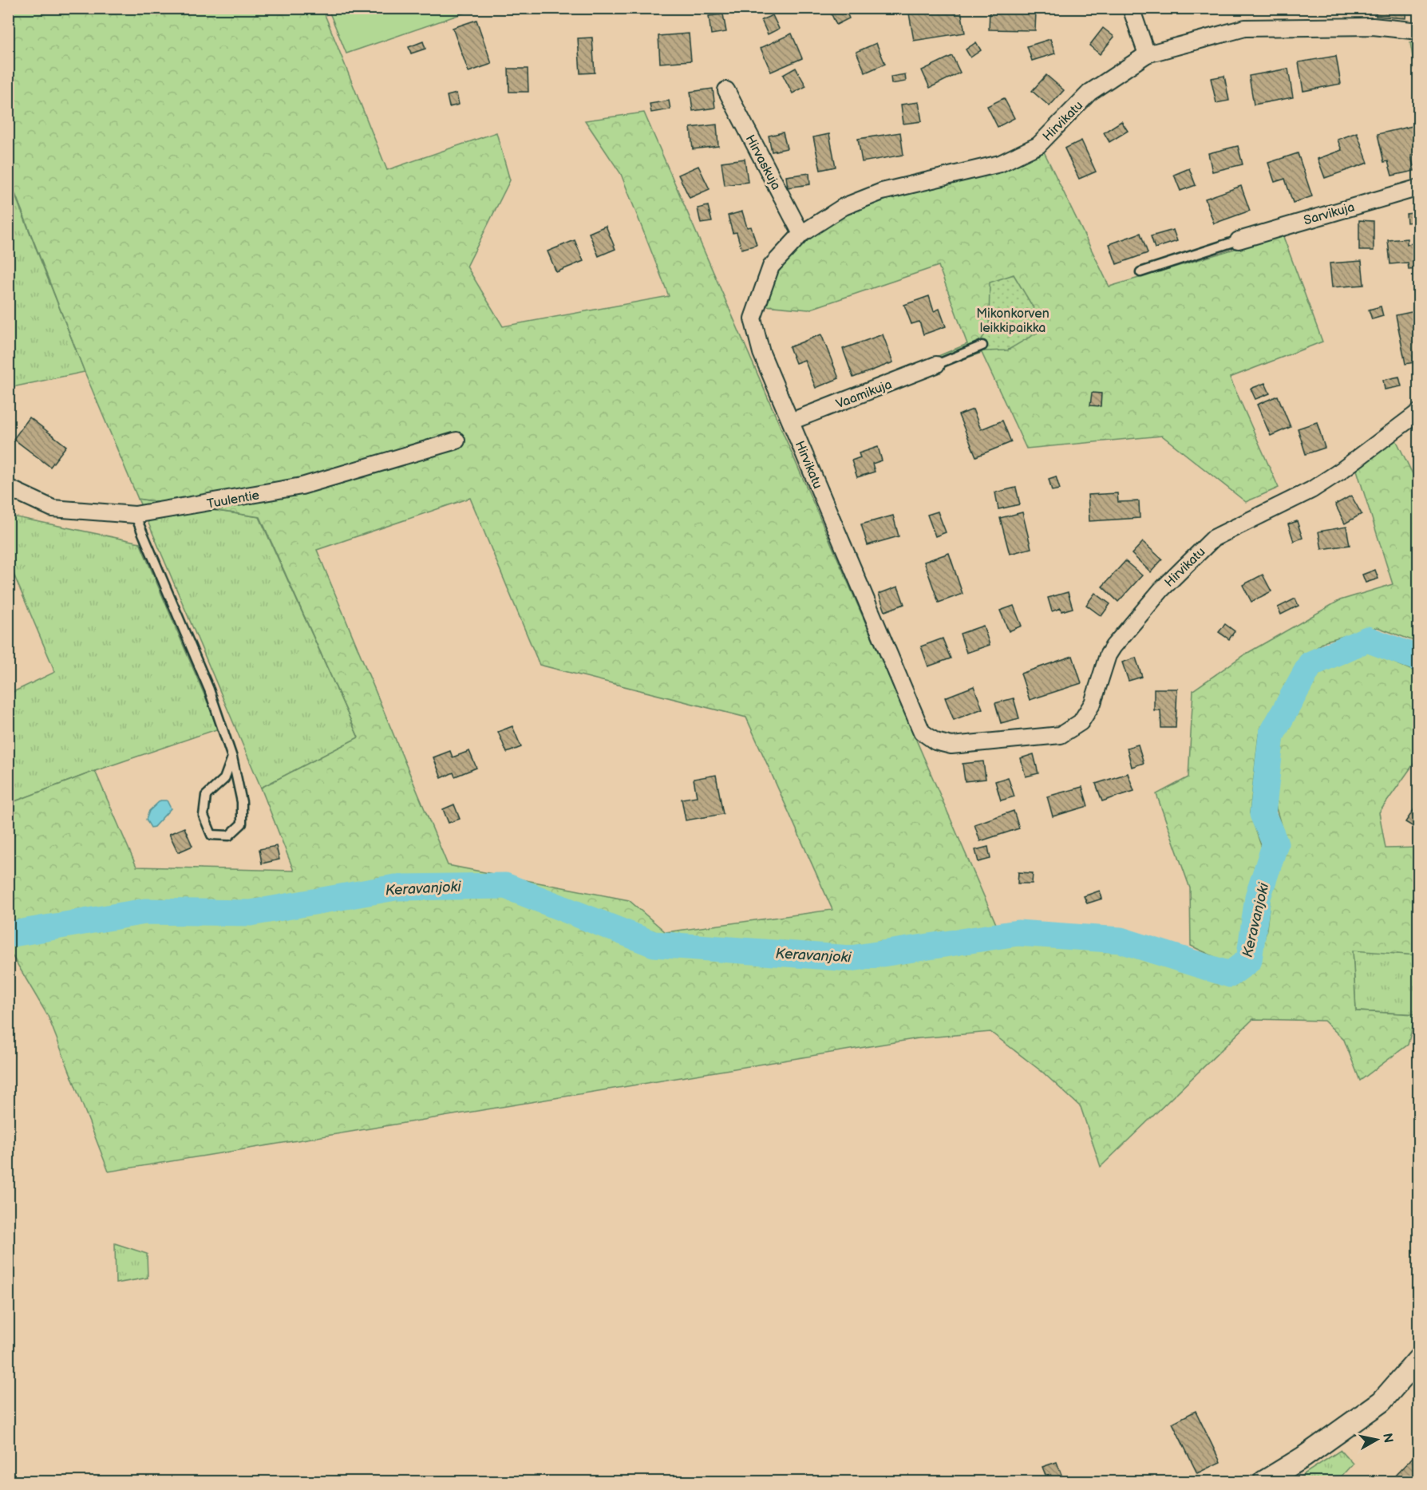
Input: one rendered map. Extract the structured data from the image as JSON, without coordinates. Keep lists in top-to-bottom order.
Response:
{
  "streets": {
    "street": [
      "Hirvikatu",
      "Hirvaskuja",
      "Sarvikuja",
      "Vaamikuja",
      "Tuulentie"
    ]
  },
  "crossings": [
    ["Hirvikatu", "Hirvaskuja"],
    ["Hirvikatu", "Vaamikuja"]
  ],
  "water": ["Keravanjoki"],
  "parks": ["Mikonkorven leikkipaikka"],
  "north": "right"
}
